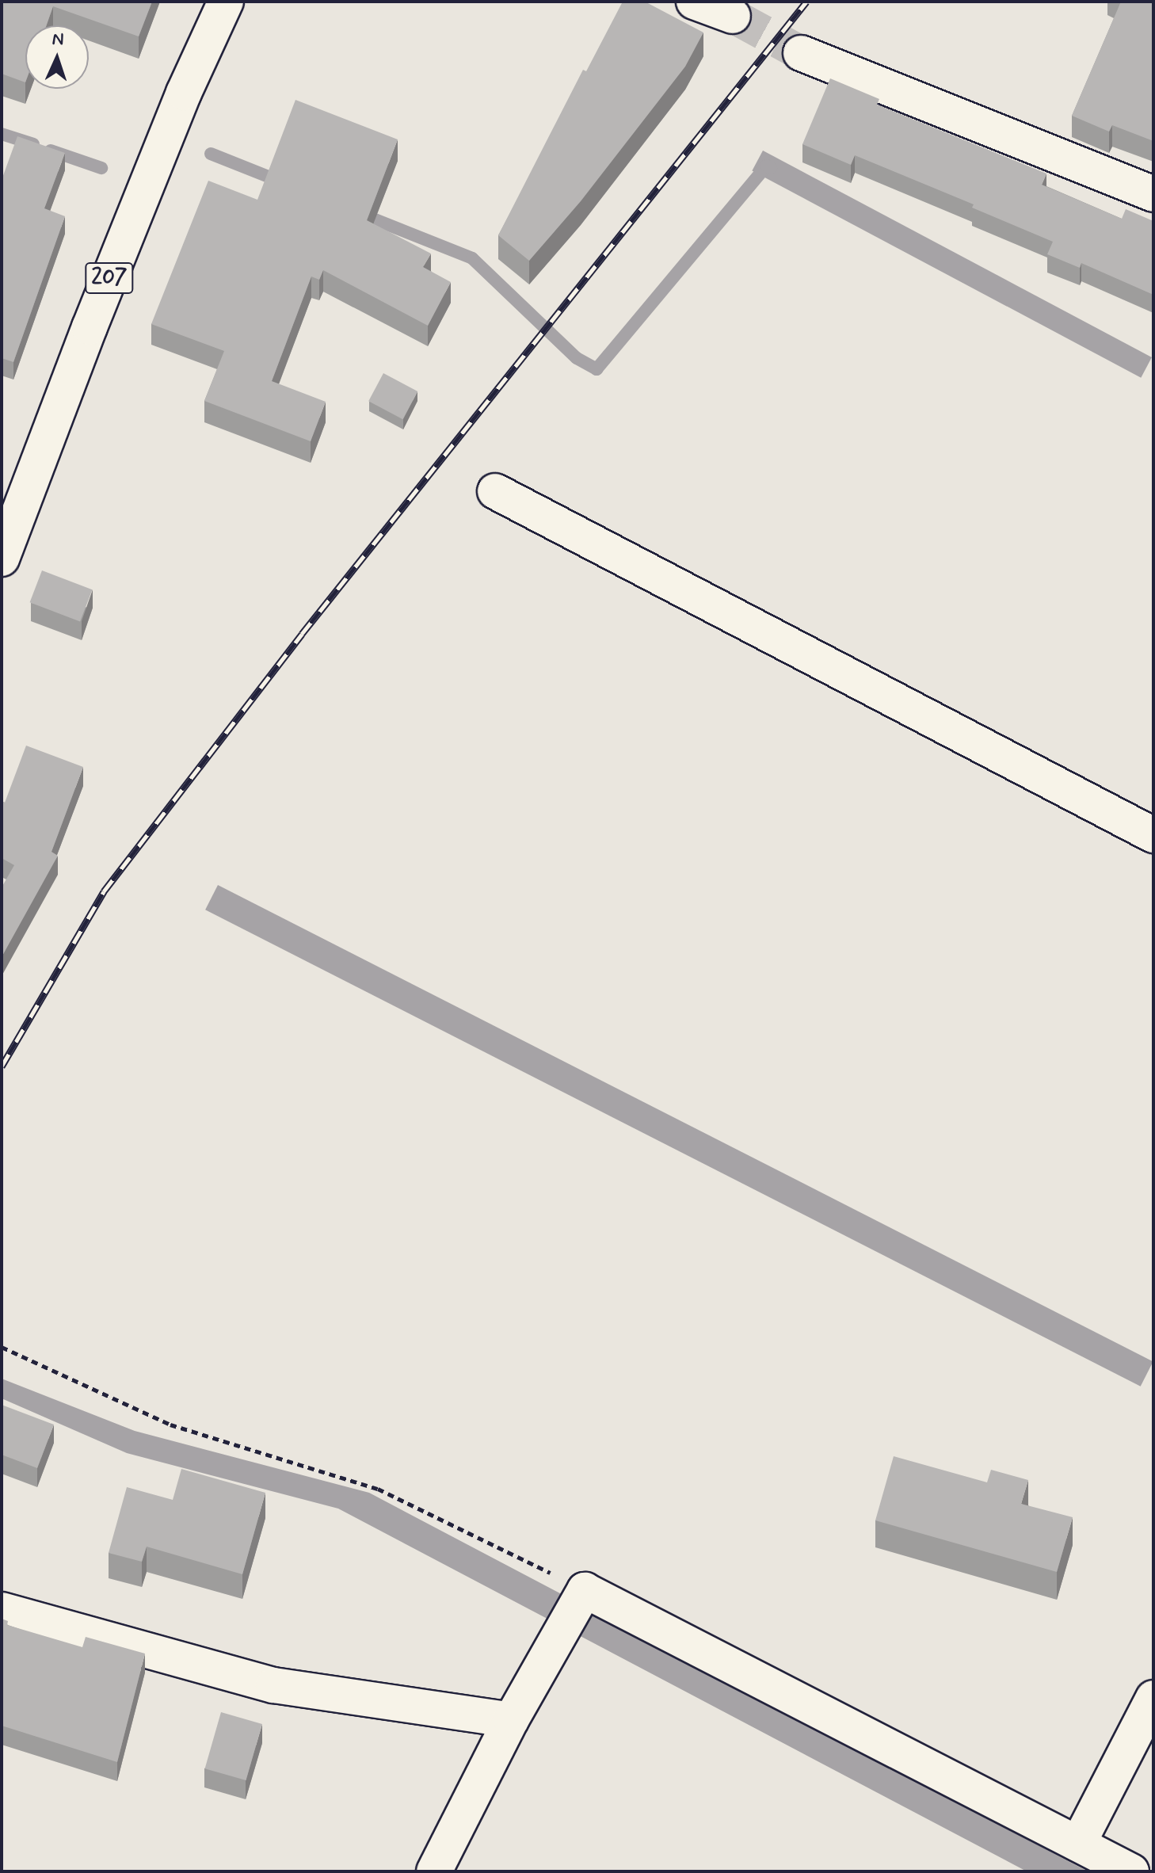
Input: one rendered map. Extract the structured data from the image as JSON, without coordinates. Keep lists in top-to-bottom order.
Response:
{
  "streets": {
    "main road": ["207"]
  },
  "north": "top"
}
